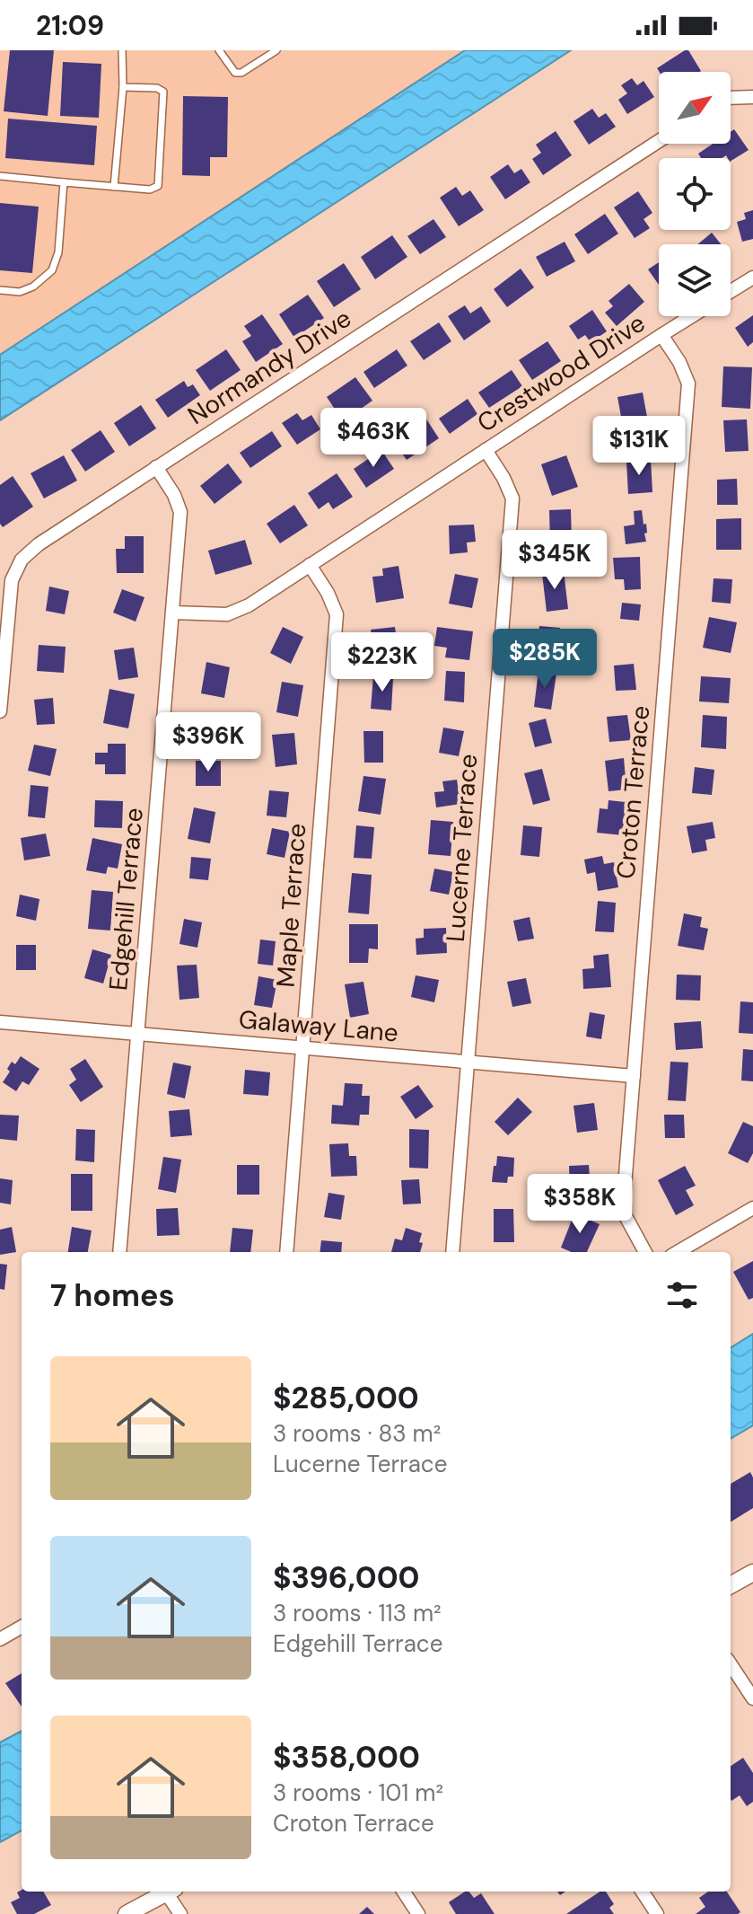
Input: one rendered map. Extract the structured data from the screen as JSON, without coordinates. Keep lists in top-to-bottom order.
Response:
{
  "streets": {
    "street": [
      "Normandy Drive",
      "Crestwood Drive",
      "Croton Terrace",
      "Lucerne Terrace",
      "Edgehill Terrace",
      "Maple Terrace",
      "Galaway Lane"
    ]
  },
  "crossings": [
    ["Normandy Drive", "Edgehill Terrace"],
    ["Crestwood Drive", "Croton Terrace"],
    ["Crestwood Drive", "Lucerne Terrace"],
    ["Crestwood Drive", "Edgehill Terrace"],
    ["Crestwood Drive", "Maple Terrace"],
    ["Croton Terrace", "Galaway Lane"],
    ["Lucerne Terrace", "Galaway Lane"],
    ["Edgehill Terrace", "Galaway Lane"],
    ["Maple Terrace", "Galaway Lane"]
  ],
  "north": "top right",
  "page": {
    "status": "21:09",
    "price": [
      "$463K",
      "$131K",
      "$345K",
      "$285K",
      "$223K",
      "$396K",
      "$358K"
    ],
    "heading": "7 homes",
    "list": [
      {
        "name": "$285,000",
        "note": "3 rooms · 83 m² · Lucerne Terrace"
      },
      {
        "name": "$396,000",
        "note": "3 rooms · 113 m² · Edgehill Terrace"
      },
      {
        "name": "$358,000",
        "note": "3 rooms · 101 m² · Croton Terrace"
      }
    ]
  }
}
